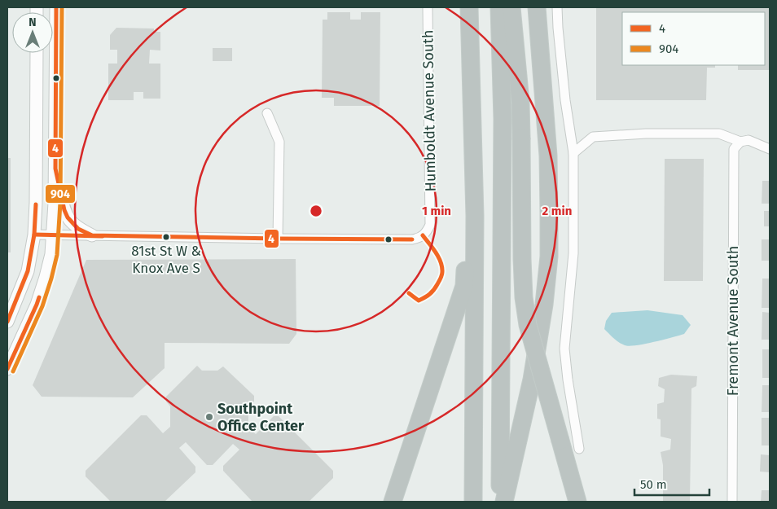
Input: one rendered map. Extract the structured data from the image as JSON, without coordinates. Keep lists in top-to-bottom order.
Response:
{
  "streets": {
    "street": ["Humboldt Avenue South", "Fremont Avenue South"]
  },
  "places": ["81st St W & Knox Ave S", "Southpoint Office Center"],
  "lines": ["transit line 4", "transit line 904"],
  "legend": ["4", "904"],
  "scale_bar": "50 m",
  "north": "top",
  "rings": ["1 min", "2 min"]
}
